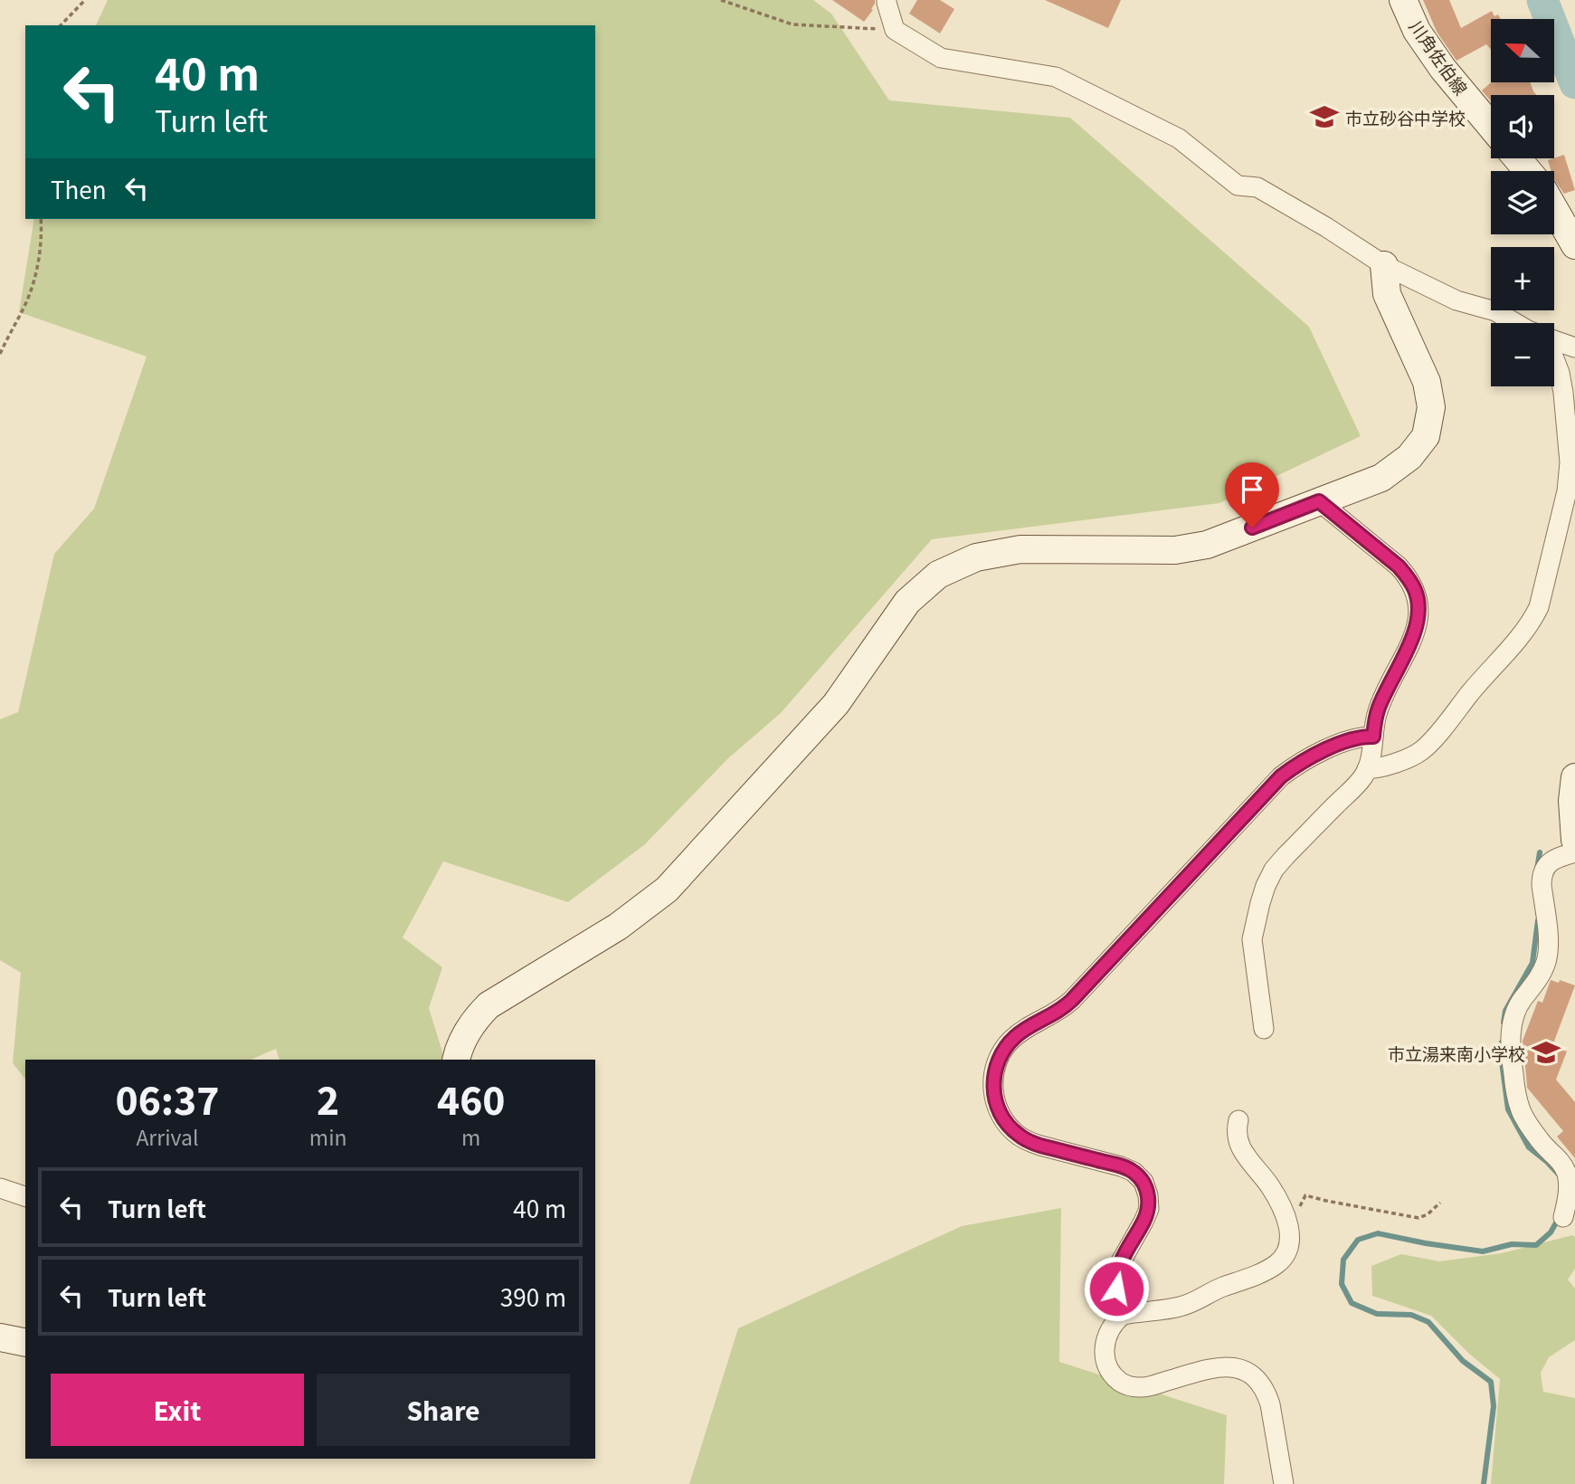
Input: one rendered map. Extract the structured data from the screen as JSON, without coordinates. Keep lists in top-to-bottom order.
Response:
{
  "streets": {
    "street": ["川角佐伯線"]
  },
  "places": {
    "school or university": ["市立砂谷中学校", "市立湯来南小学校"]
  },
  "north": "left",
  "page": {
    "map_buttons": ["+", "−"],
    "turn": ["40 m", "Turn left"],
    "then": "Then",
    "eta": [
      "06:37",
      "Arrival",
      "2",
      "min",
      "460",
      "m"
    ],
    "list": [
      {
        "name": "Turn left",
        "value": "40 m"
      },
      {
        "name": "Turn left",
        "value": "390 m"
      }
    ],
    "buttons": ["Exit", "Share"]
  }
}
